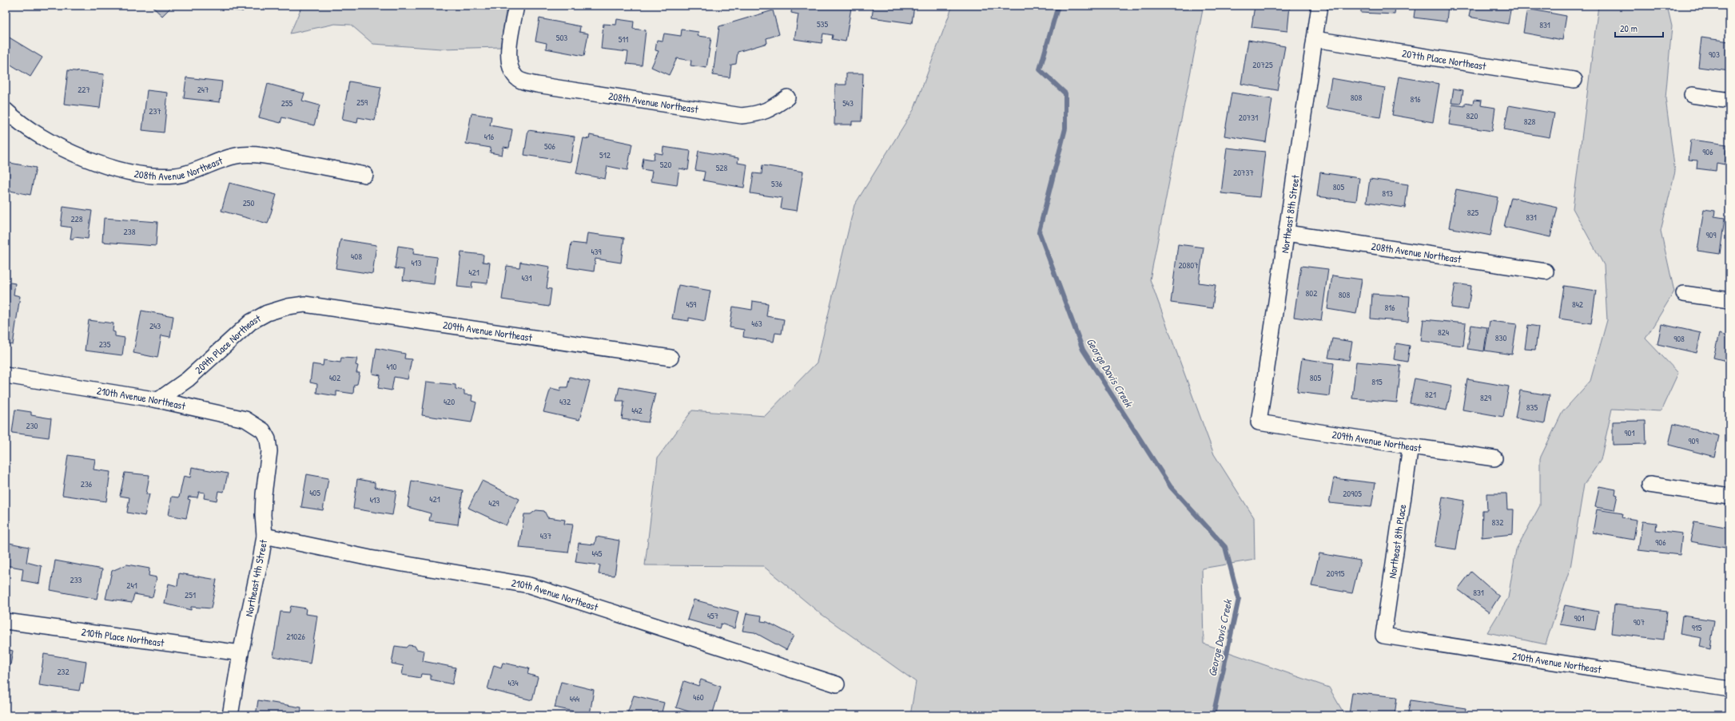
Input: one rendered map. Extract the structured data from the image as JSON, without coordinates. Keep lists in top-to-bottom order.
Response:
{
  "streets": {
    "street": [
      "207th Place Northeast",
      "208th Avenue Northeast",
      "Northeast 8th Street",
      "209th Avenue Northeast",
      "209th Place Northeast",
      "210th Avenue Northeast",
      "Northeast 8th Place",
      "Northeast 4th Street",
      "210th Place Northeast"
    ]
  },
  "crossings": [
    ["207th Place Northeast", "Northeast 8th Street"],
    ["208th Avenue Northeast", "Northeast 8th Street"],
    ["Northeast 8th Street", "209th Avenue Northeast"],
    ["209th Avenue Northeast", "209th Place Northeast"],
    ["209th Avenue Northeast", "Northeast 8th Place"],
    ["209th Place Northeast", "210th Avenue Northeast"],
    ["210th Avenue Northeast", "Northeast 8th Place"],
    ["210th Avenue Northeast", "Northeast 4th Street"],
    ["Northeast 4th Street", "210th Place Northeast"]
  ],
  "water": ["George Davis Creek"],
  "house_numbers": [
    "535",
    "831",
    "503",
    "511",
    "903",
    "20725",
    "227",
    "247",
    "808",
    "816",
    "259",
    "255",
    "543",
    "237",
    "820",
    "20731",
    "828",
    "416",
    "506",
    "906",
    "512",
    "520",
    "528",
    "20737",
    "536",
    "805",
    "813",
    "250",
    "825",
    "831",
    "228",
    "238",
    "909",
    "439",
    "408",
    "413",
    "20807",
    "421",
    "431",
    "802",
    "808",
    "459",
    "842",
    "816",
    "463",
    "243",
    "824",
    "830",
    "908",
    "235",
    "410",
    "402",
    "805",
    "815",
    "821",
    "829",
    "420",
    "432",
    "835",
    "442",
    "230",
    "901",
    "909",
    "236",
    "405",
    "20905",
    "421",
    "413",
    "429",
    "832",
    "437",
    "906",
    "445",
    "20915",
    "233",
    "241",
    "831",
    "251",
    "457",
    "901",
    "907",
    "915",
    "21026",
    "232",
    "434",
    "460",
    "444"
  ],
  "scale_bar": "20 m"
}
